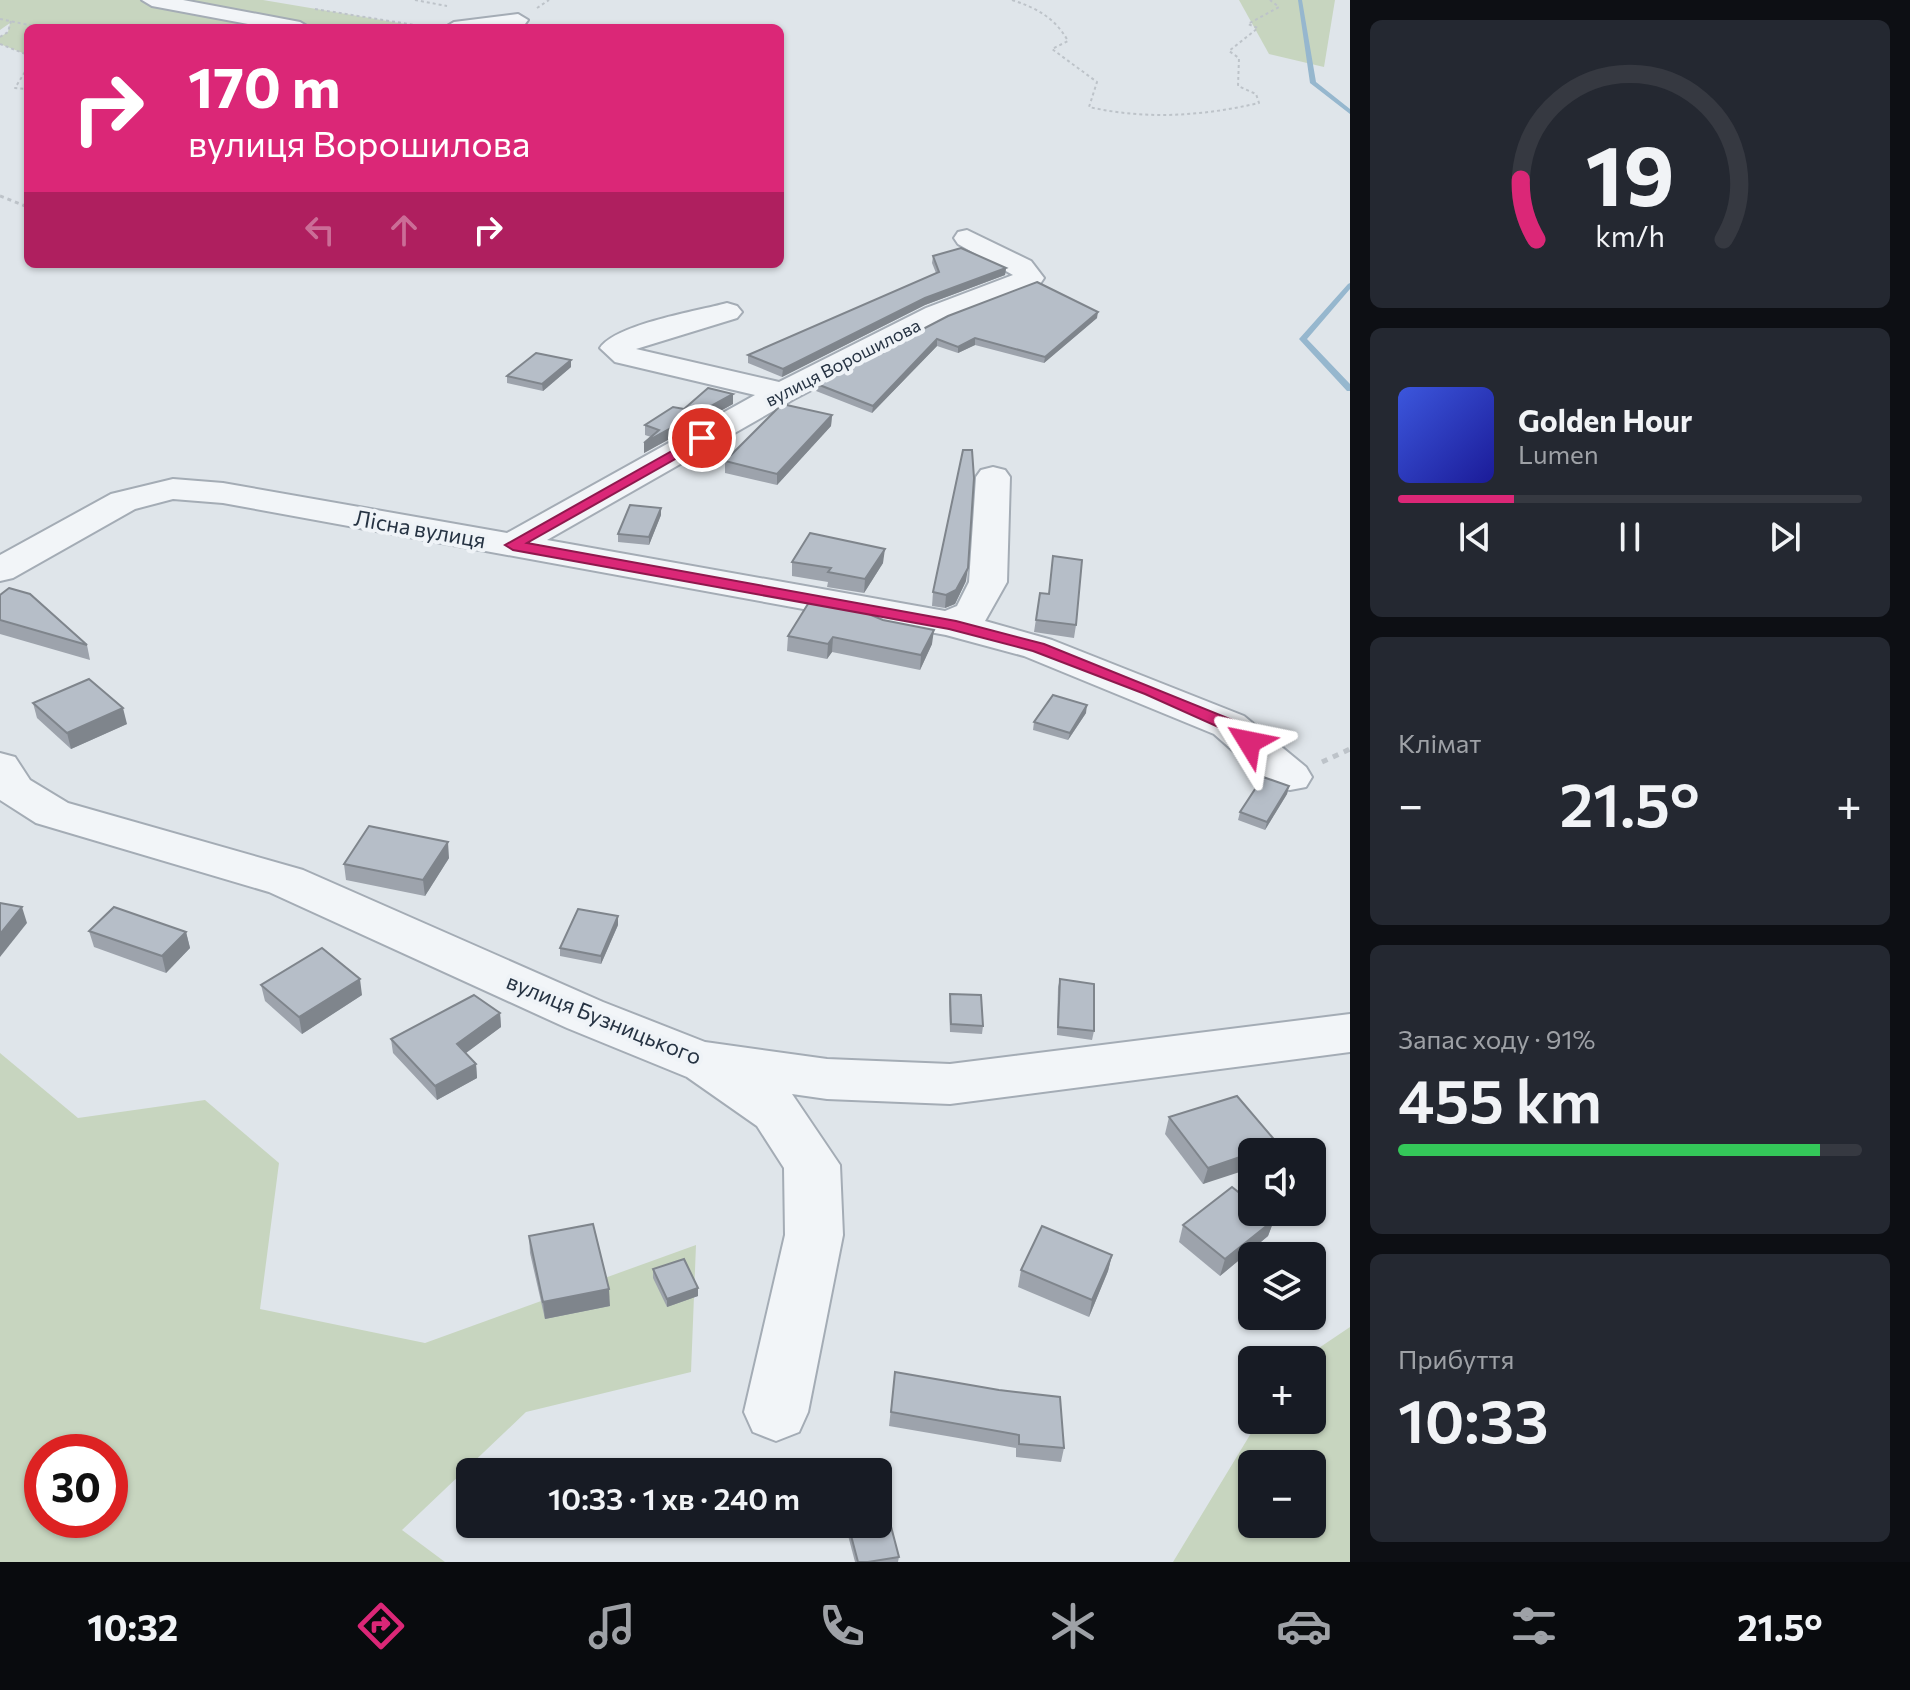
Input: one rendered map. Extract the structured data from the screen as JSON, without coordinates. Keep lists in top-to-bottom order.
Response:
{
  "streets": {
    "street": ["вулиця Ворошилова", "Лісна вулиця", "вулиця Бузницького"]
  },
  "crossings": [
    ["вулиця Ворошилова", "Лісна вулиця"]
  ],
  "page": {
    "turn": ["170 m", "вулиця Ворошилова"],
    "song": ["Golden Hour", "Lumen"],
    "tile": [
      "Клімат",
      ["Запас ходу · 91%", "455 km"],
      ["Прибуття", "10:33"]
    ],
    "heat": ["−", "21.5°", "+"],
    "map_buttons": ["+", "−"],
    "limit": "30",
    "trip": "10:33 · 1 хв · 240 m",
    "tabs": ["10:32", "21.5°"],
    "gauge": ["19", "km/h"]
  }
}
